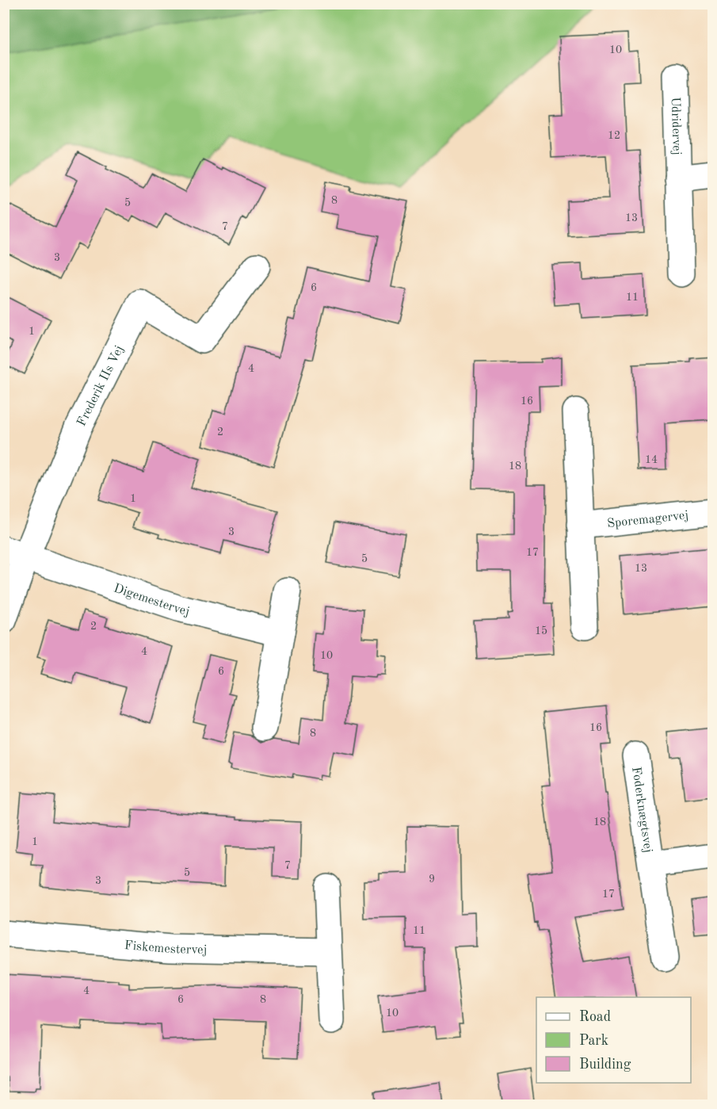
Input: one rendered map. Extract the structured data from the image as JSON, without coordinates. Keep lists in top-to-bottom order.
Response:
{
  "streets": {
    "street": [
      "Udridervej",
      "Frederik IIs Vej",
      "Sporemagervej",
      "Digemestervej",
      "Foderknægtsvej",
      "Fiskemestervej"
    ]
  },
  "crossings": [
    ["Frederik IIs Vej", "Digemestervej"]
  ],
  "house_numbers": [
    "10",
    "12",
    "8",
    "5",
    "13",
    "7",
    "3",
    "6",
    "11",
    "1",
    "4",
    "16",
    "2",
    "14",
    "18",
    "1",
    "3",
    "17",
    "5",
    "13",
    "2",
    "15",
    "4",
    "10",
    "6",
    "16",
    "8",
    "18",
    "1",
    "7",
    "5",
    "9",
    "3",
    "17",
    "11",
    "4",
    "6",
    "8",
    "10"
  ],
  "legend": ["Road", "Park", "Building"]
}
